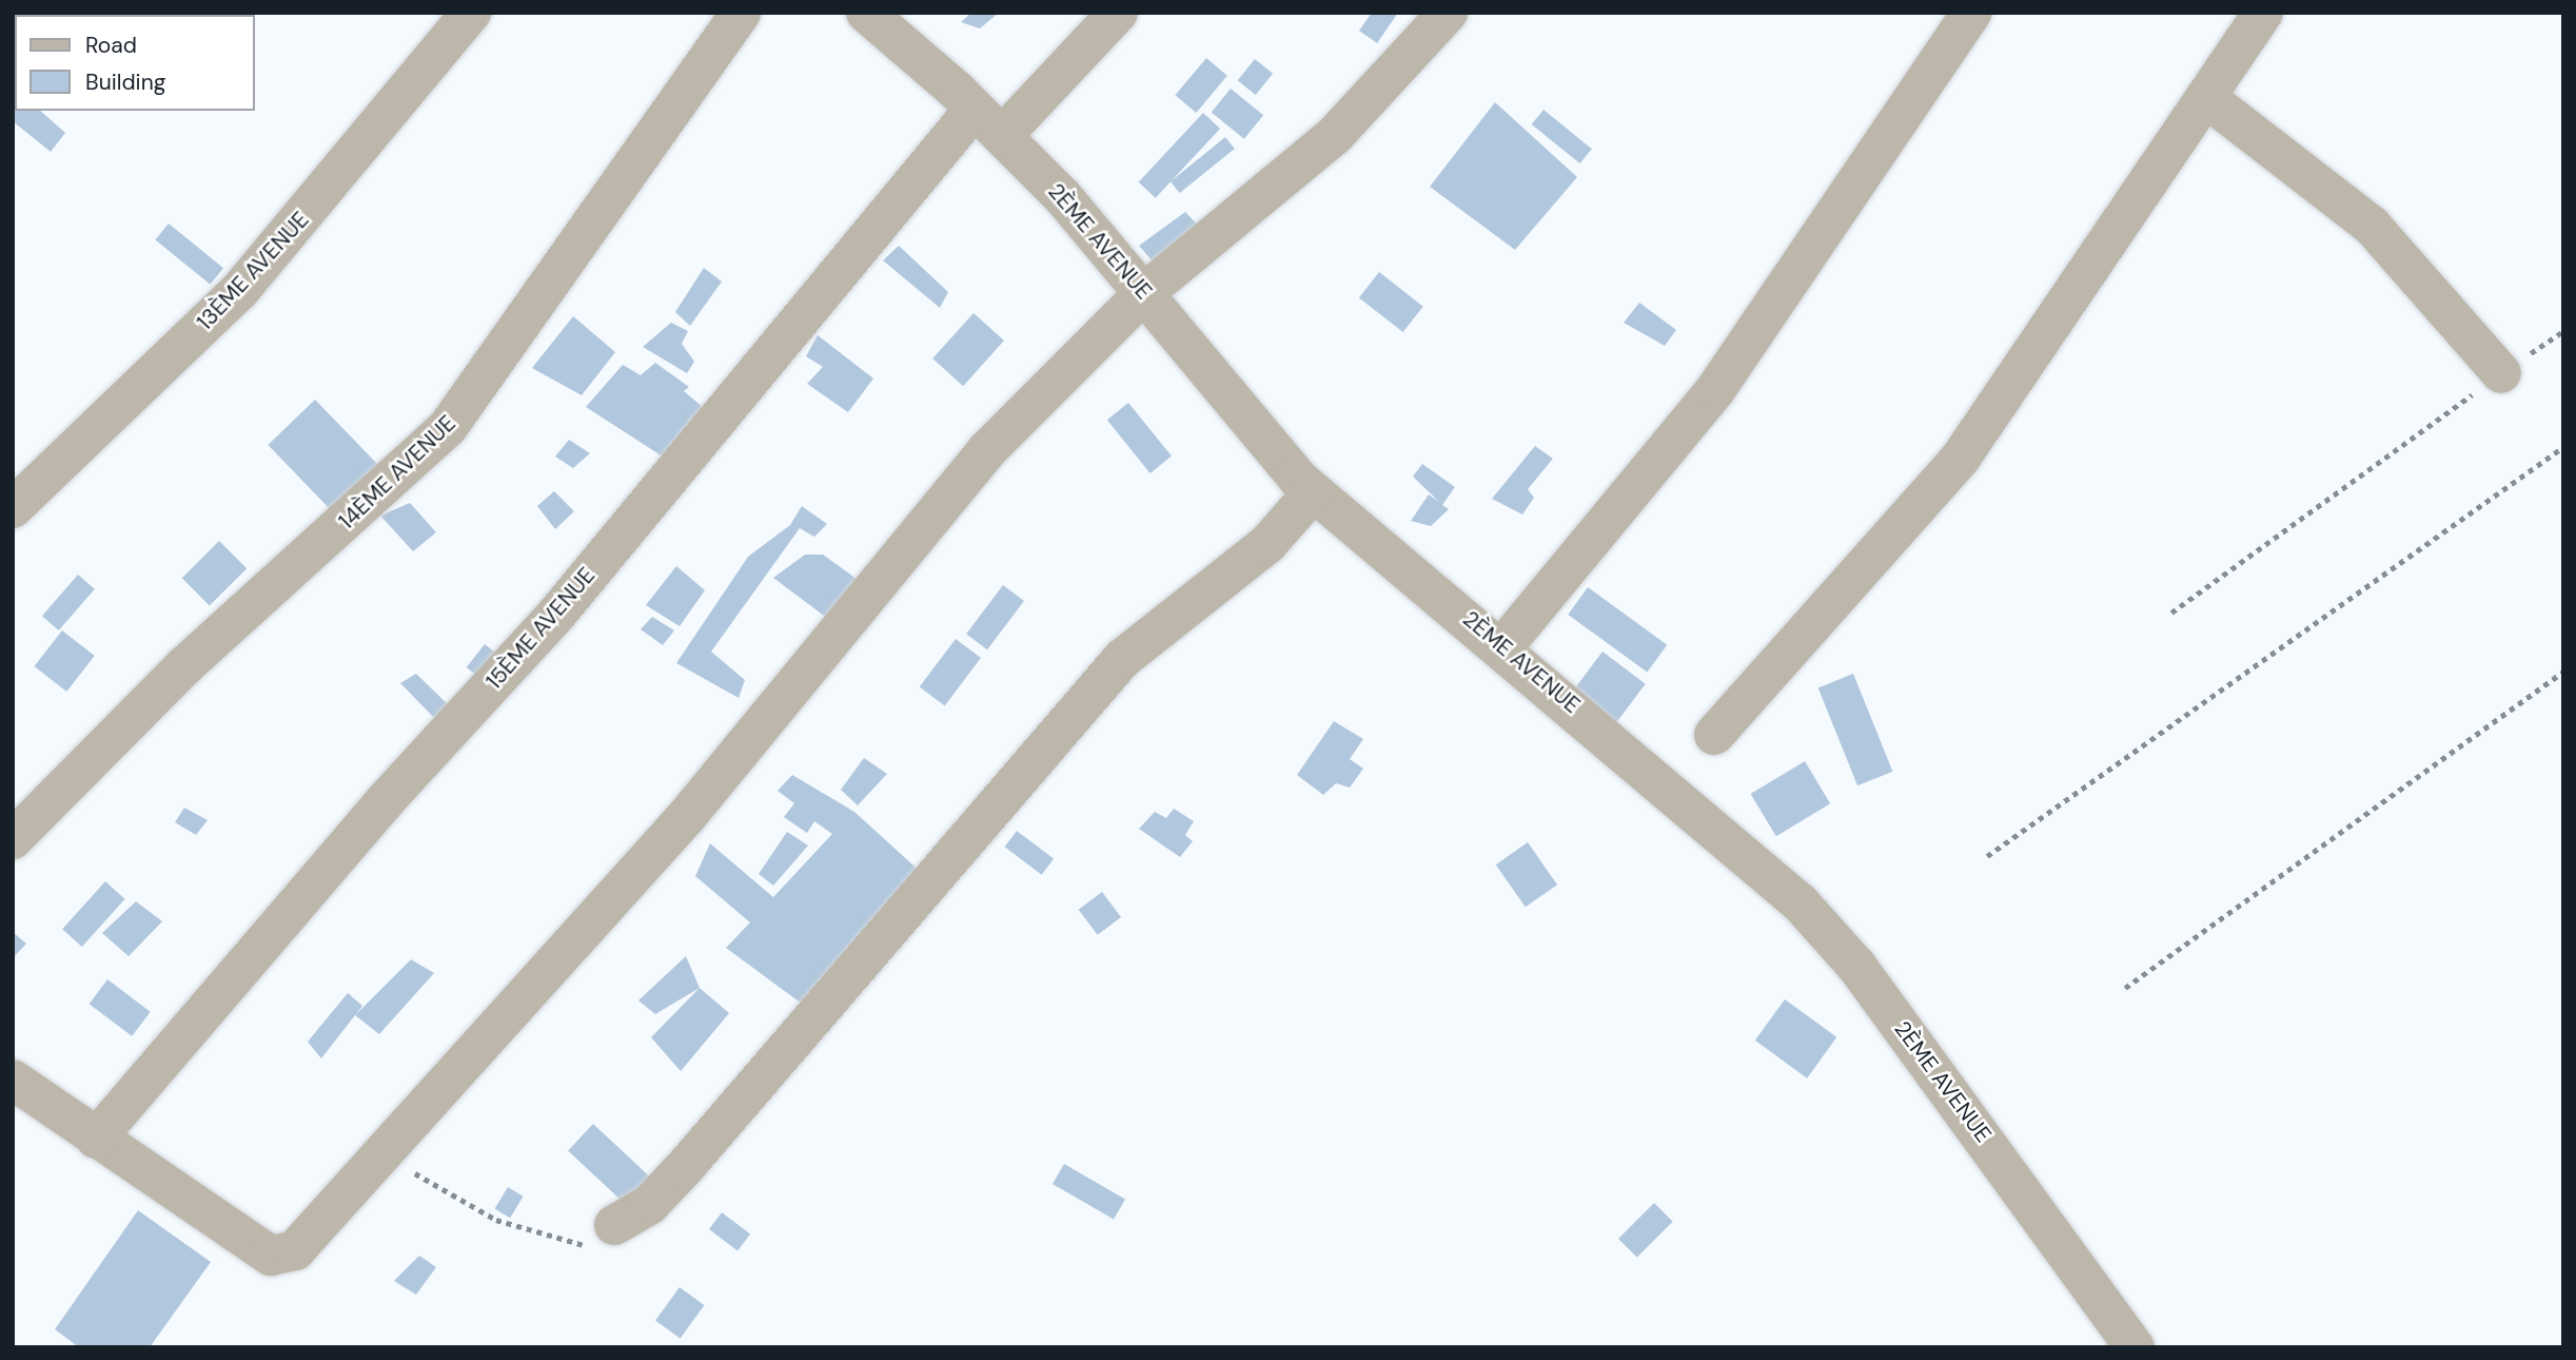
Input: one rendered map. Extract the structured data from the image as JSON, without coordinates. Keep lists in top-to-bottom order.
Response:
{
  "streets": {
    "street": [
      "2ÈME AVENUE",
      "13ÈME AVENUE",
      "14ÈME AVENUE",
      "15ÈME AVENUE"
    ]
  },
  "crossings": [
    ["2ÈME AVENUE", "15ÈME AVENUE"]
  ],
  "legend": ["Road", "Building"]
}
